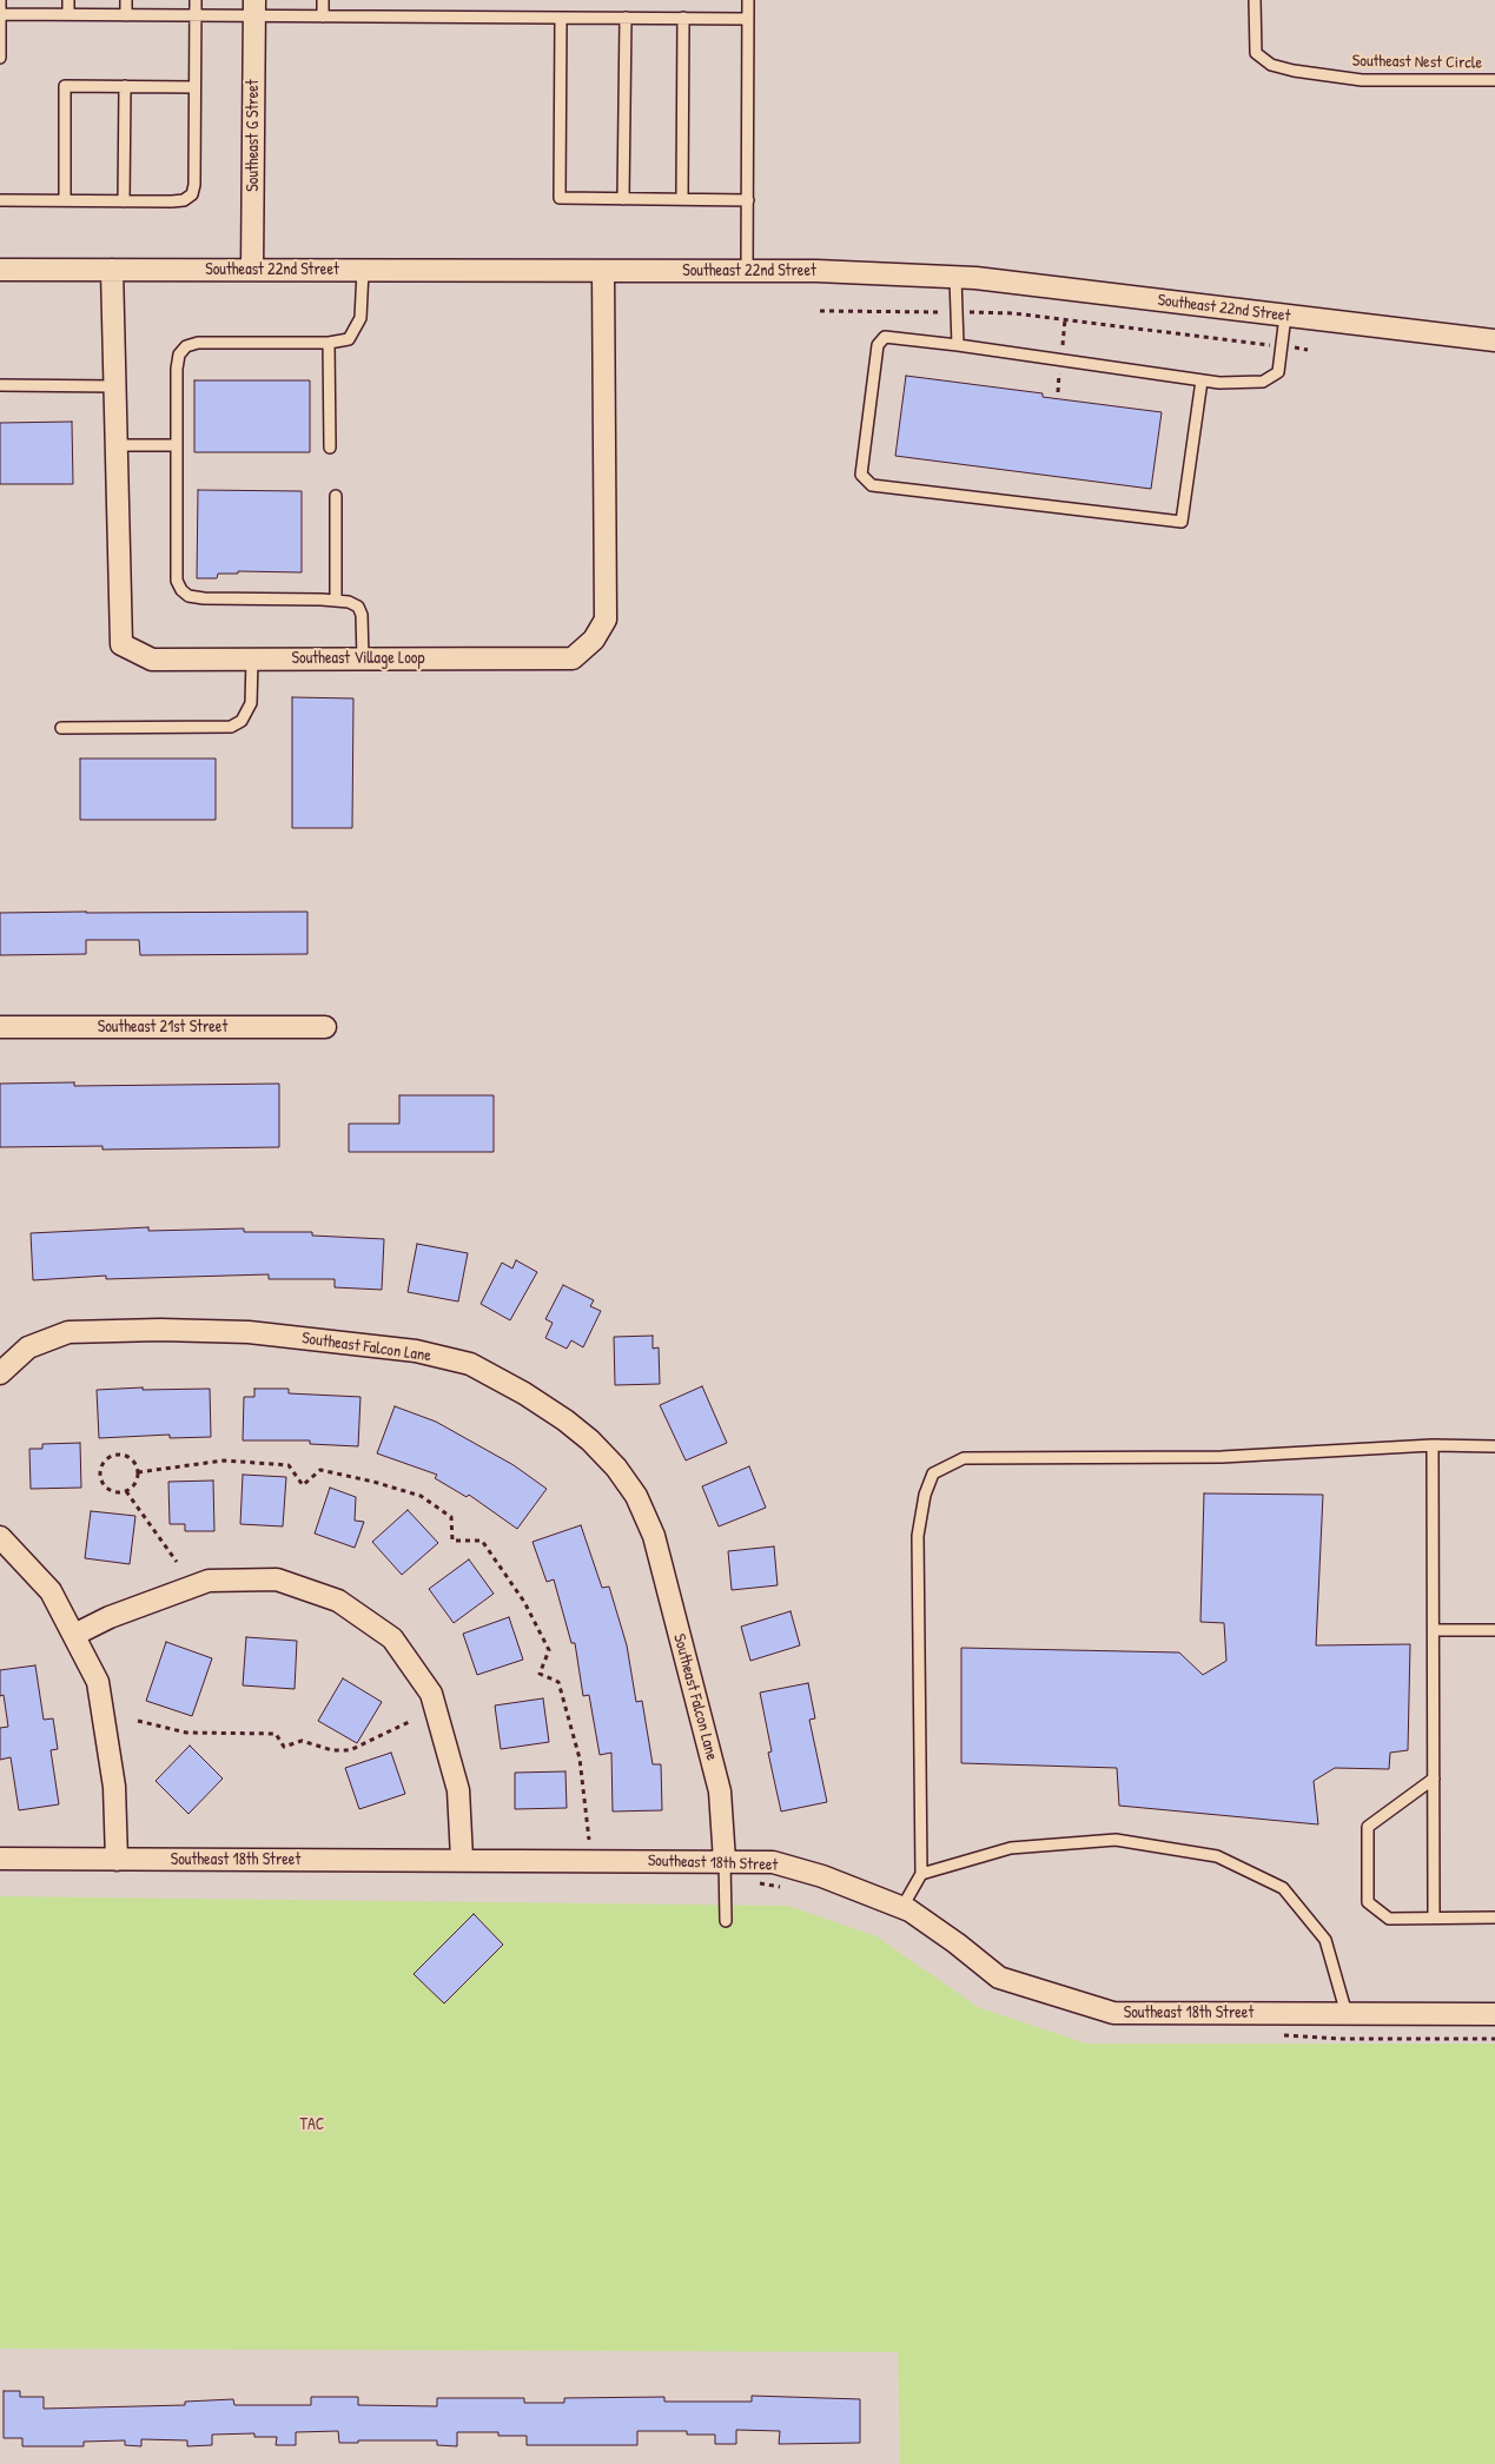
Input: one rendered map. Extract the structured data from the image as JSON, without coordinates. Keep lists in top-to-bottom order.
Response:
{
  "streets": {
    "street": [
      "Southeast G Street",
      "Southeast 22nd Street",
      "Southeast Village Loop",
      "Southeast 21st Street",
      "Southeast Falcon Lane",
      "Southeast 18th Street"
    ],
    "lane": ["Southeast Nest Circle"]
  },
  "crossings": [
    ["Southeast G Street", "Southeast 22nd Street"],
    ["Southeast 22nd Street", "Southeast Village Loop"],
    ["Southeast Falcon Lane", "Southeast 18th Street"]
  ],
  "parks": ["TAC"]
}
